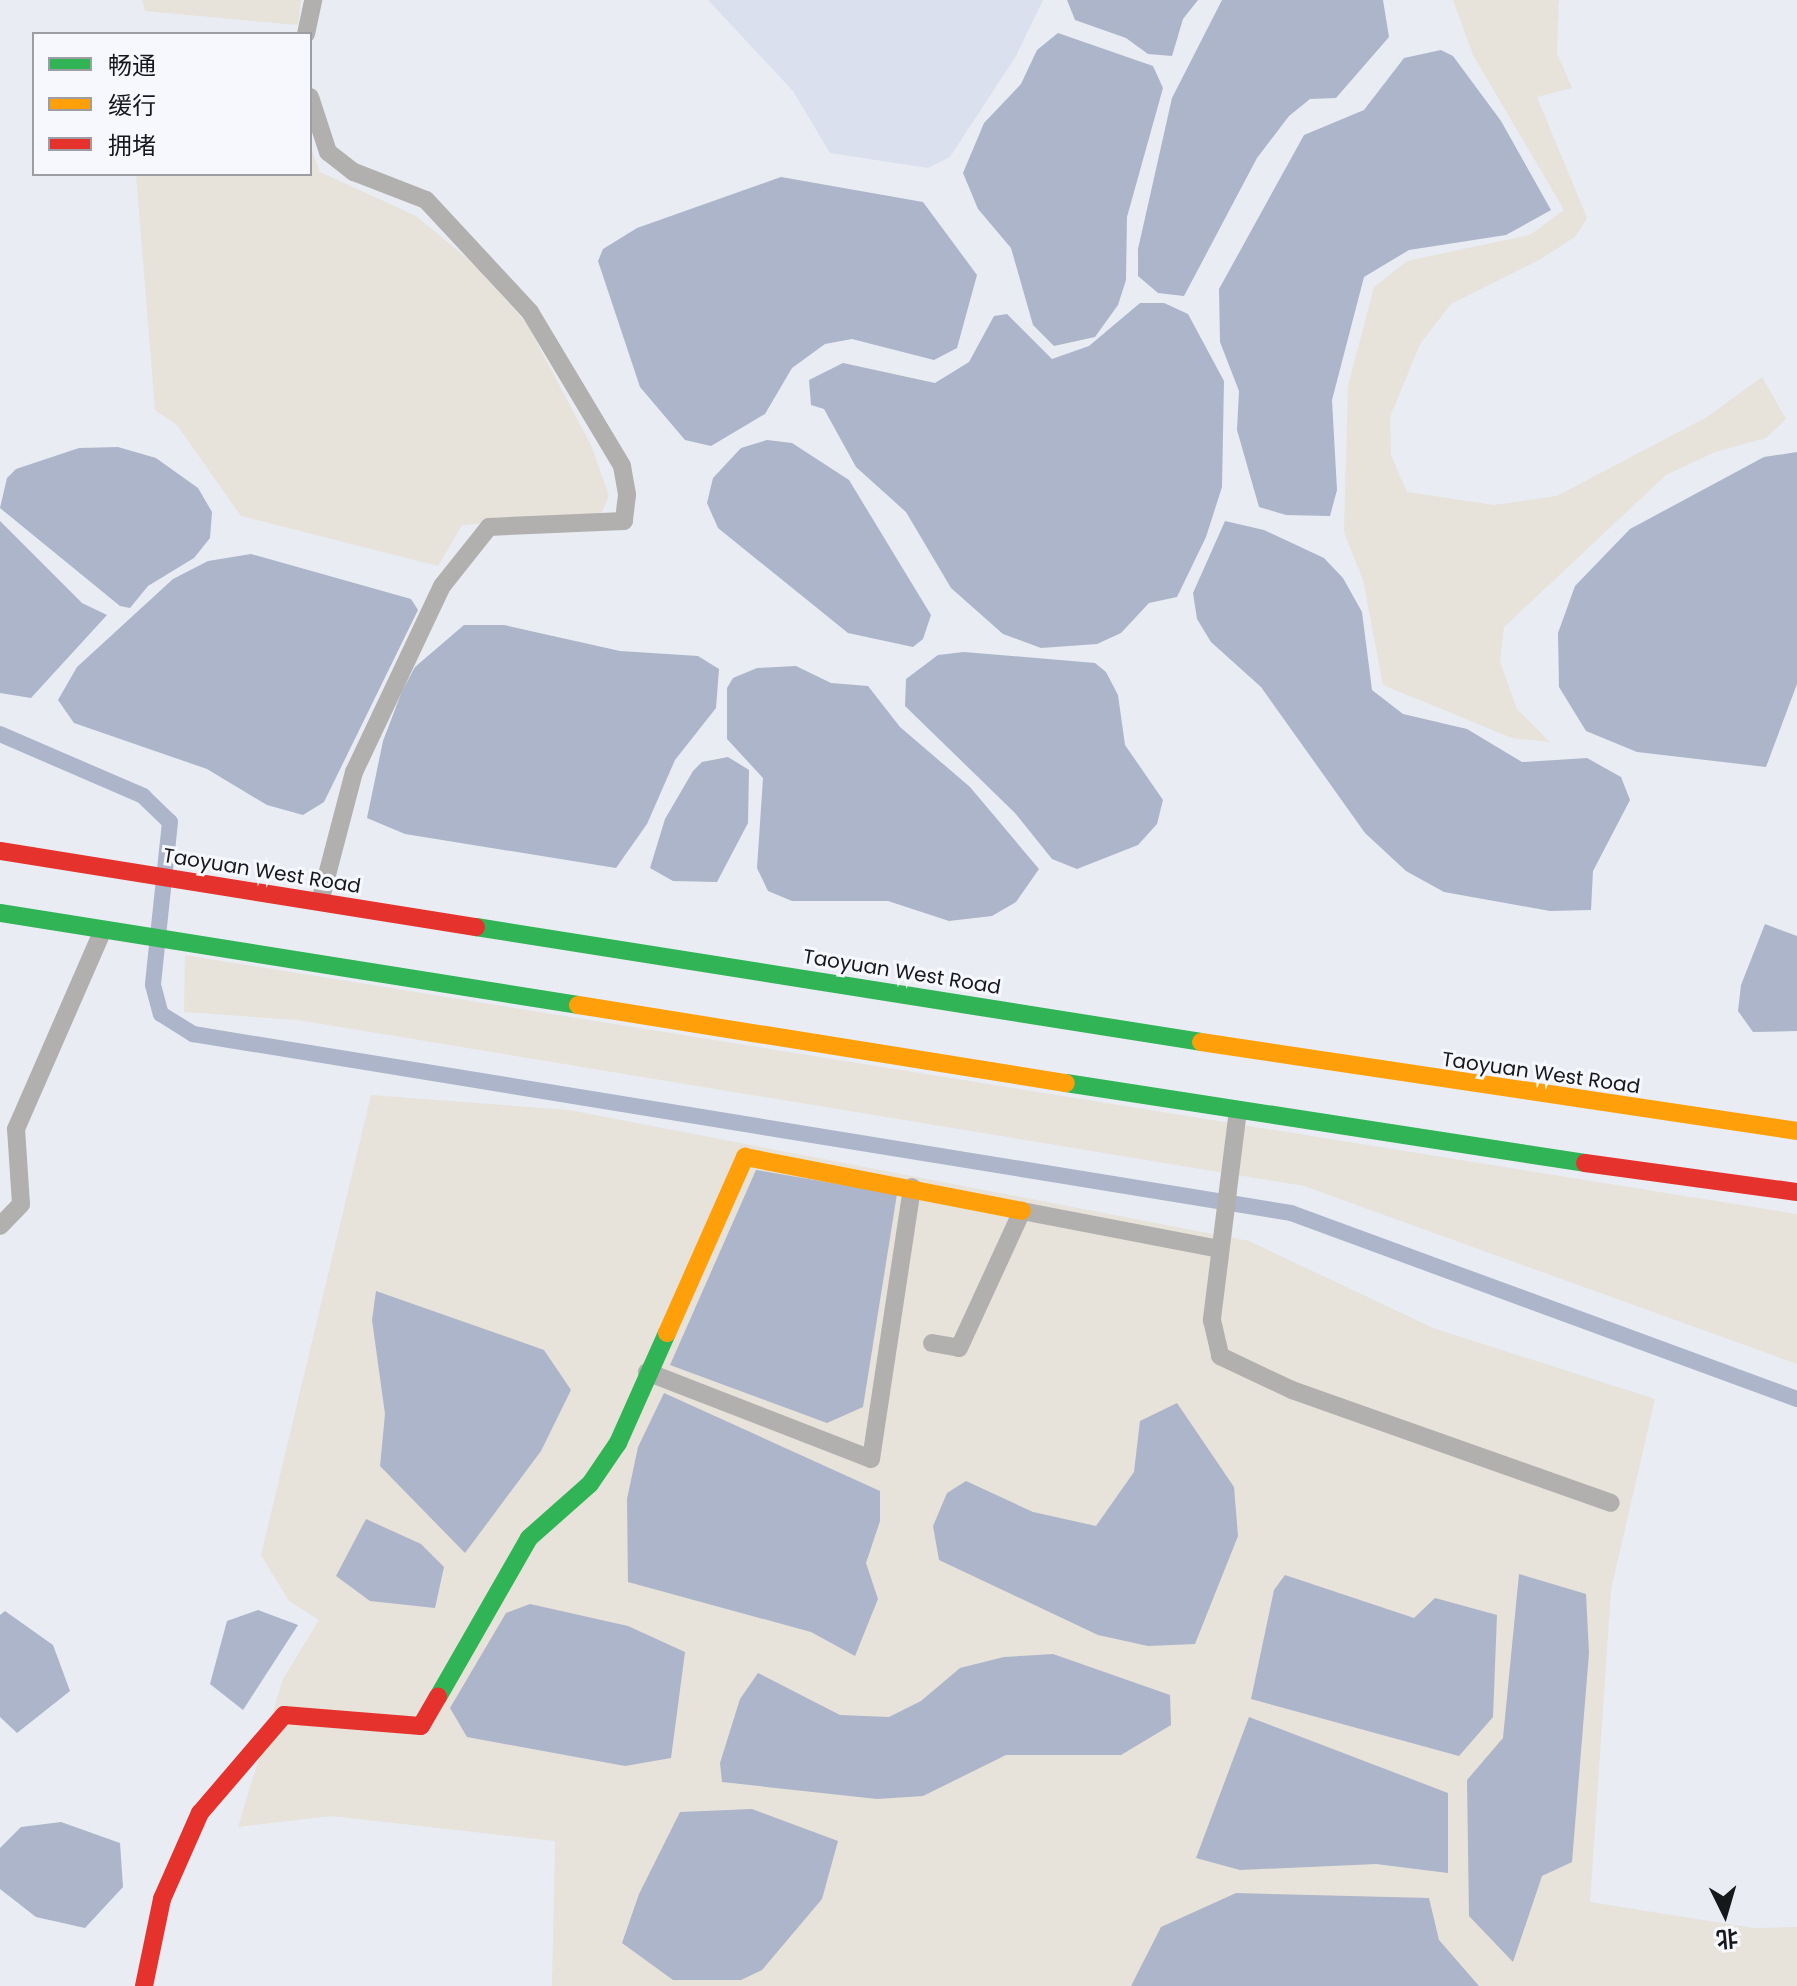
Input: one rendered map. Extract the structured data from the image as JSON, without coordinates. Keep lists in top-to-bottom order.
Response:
{
  "streets": {
    "main road": ["Taoyuan West Road"]
  },
  "legend": ["畅通", "缓行", "拥堵"],
  "north": "bottom"
}
